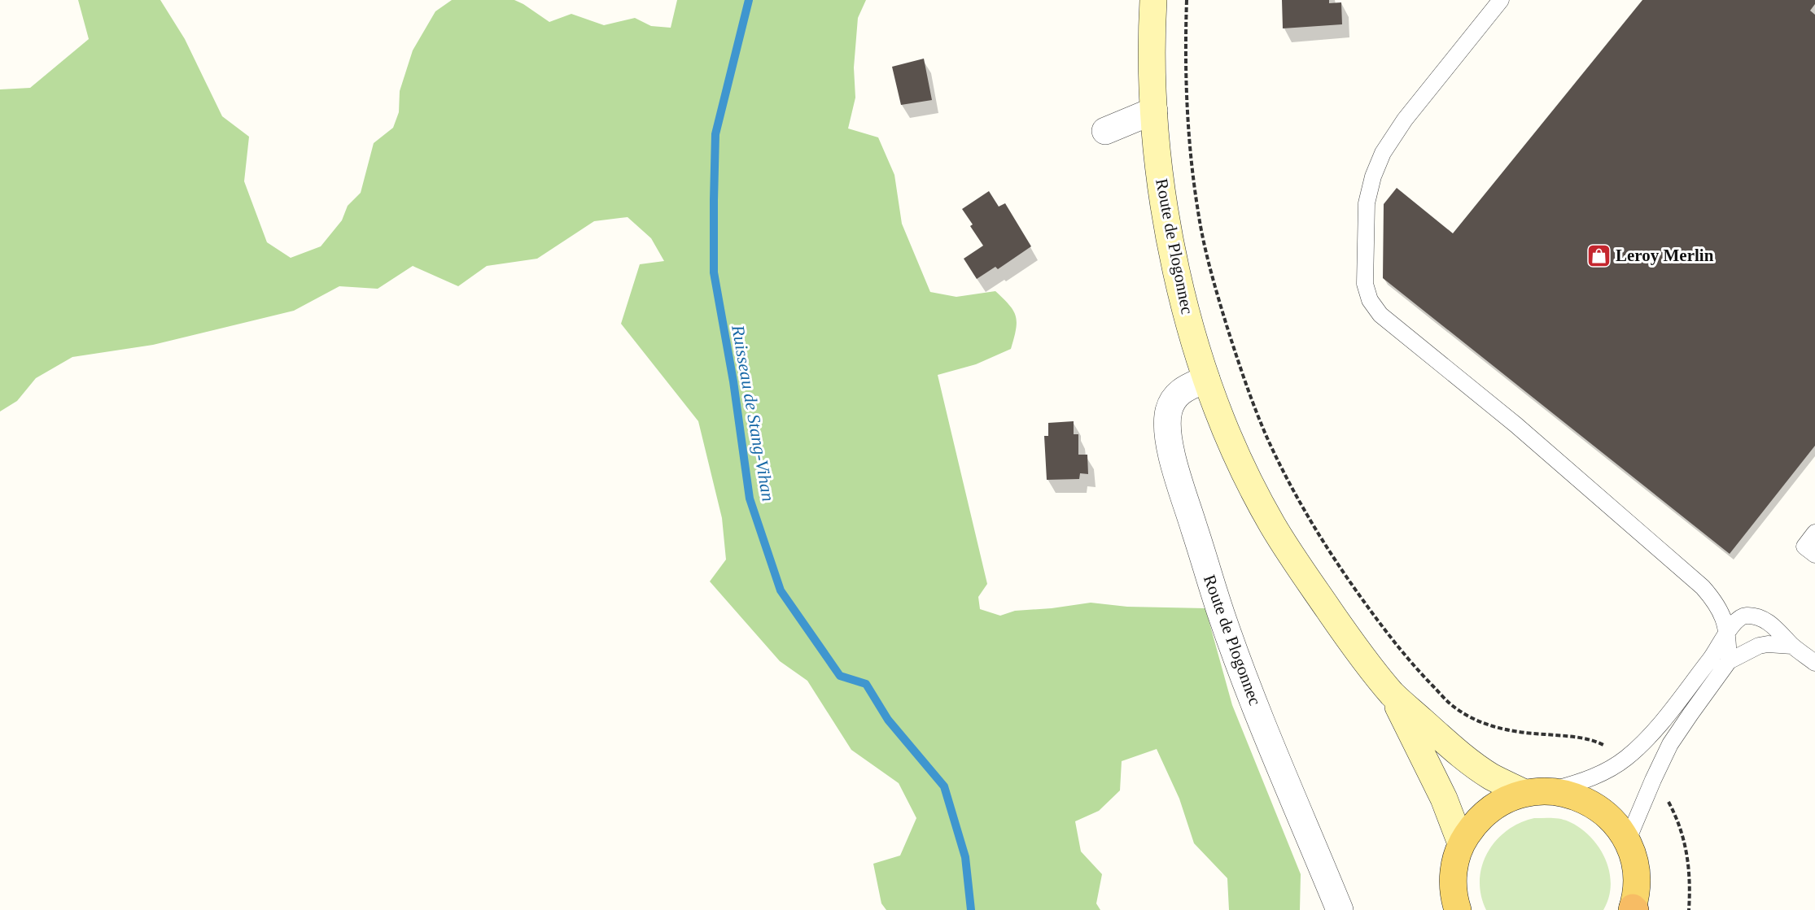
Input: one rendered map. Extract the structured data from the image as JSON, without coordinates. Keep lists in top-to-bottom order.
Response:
{
  "streets": {
    "main road": ["Route de Plogonnec"]
  },
  "water": ["Ruisseau de Stang-Vihan"],
  "places": {
    "shop": ["Leroy Merlin"]
  }
}
